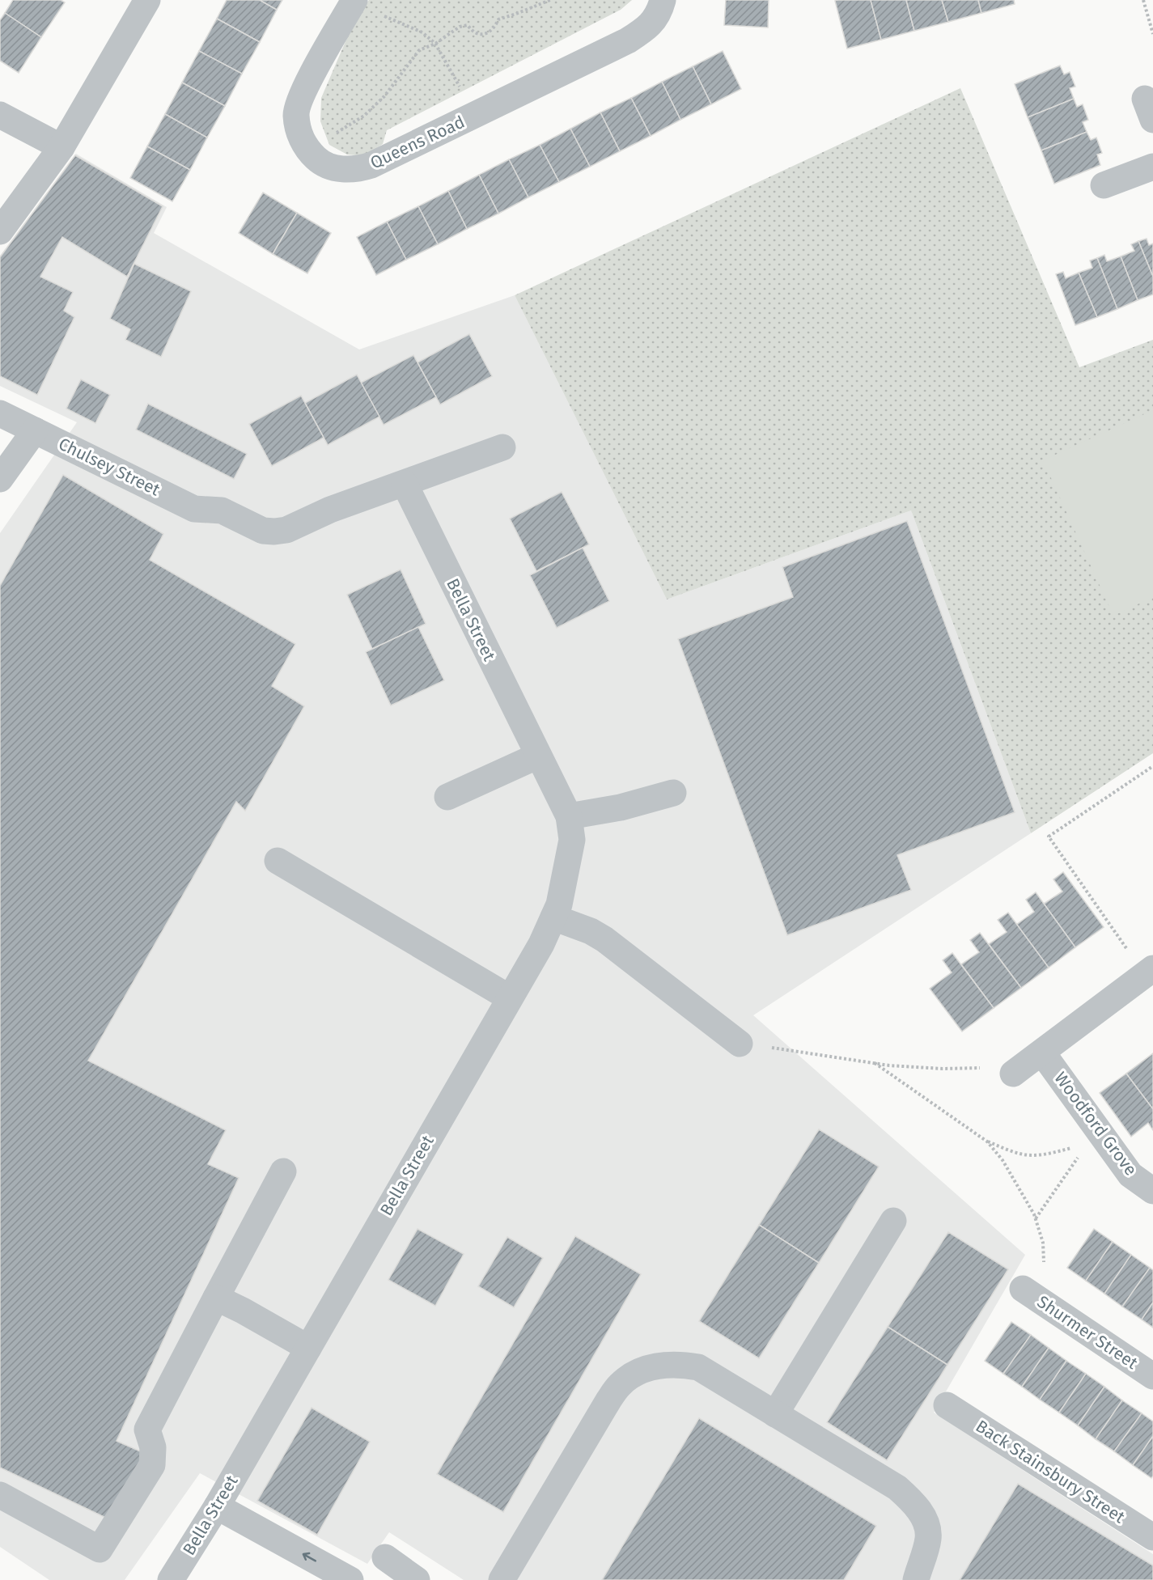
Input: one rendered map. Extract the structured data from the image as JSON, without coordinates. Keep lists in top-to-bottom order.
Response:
{
  "streets": {
    "street": [
      "Queens Road",
      "Chulsey Street",
      "Bella Street",
      "Woodford Grove",
      "Shurmer Street",
      "Back Stainsbury Street"
    ]
  },
  "crossings": [
    ["Chulsey Street", "Bella Street"]
  ]
}
